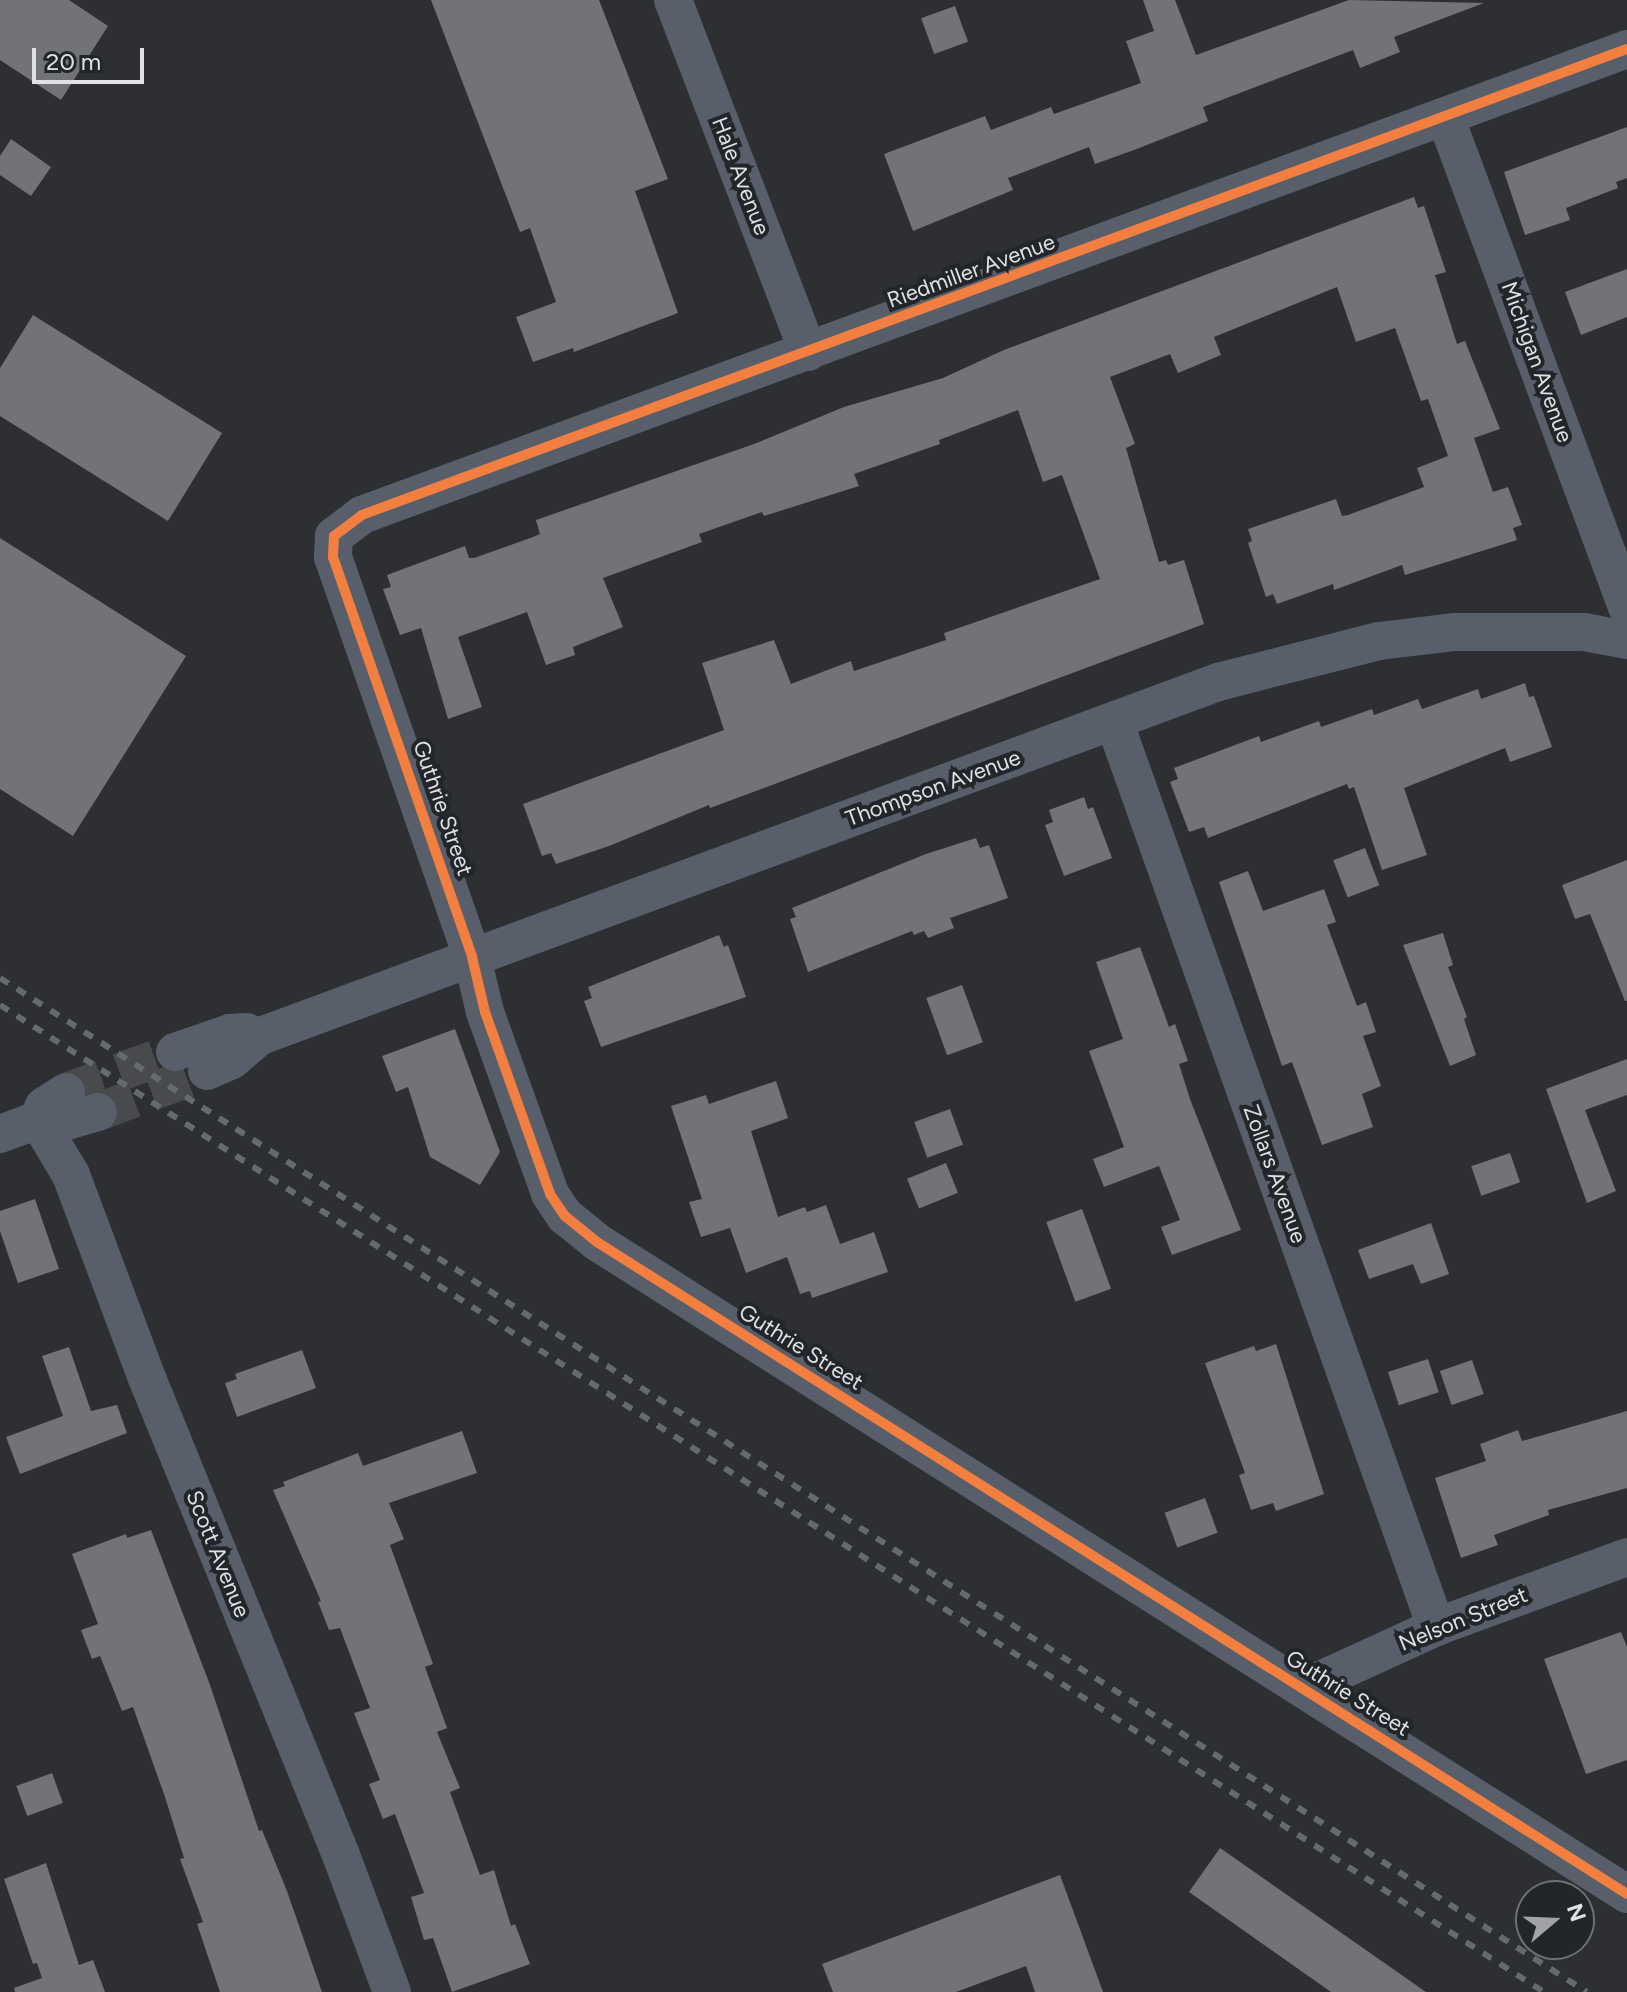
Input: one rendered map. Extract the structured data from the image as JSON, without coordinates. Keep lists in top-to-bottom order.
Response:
{
  "streets": {
    "street": [
      "Hale Avenue",
      "Riedmiller Avenue",
      "Michigan Avenue",
      "Thompson Avenue",
      "Guthrie Street",
      "Zollars Avenue",
      "Scott Avenue",
      "Nelson Street"
    ]
  },
  "crossings": [
    ["Hale Avenue", "Riedmiller Avenue"],
    ["Riedmiller Avenue", "Michigan Avenue"],
    ["Riedmiller Avenue", "Guthrie Street"],
    ["Thompson Avenue", "Guthrie Street"],
    ["Thompson Avenue", "Zollars Avenue"],
    ["Guthrie Street", "Nelson Street"],
    ["Zollars Avenue", "Nelson Street"]
  ],
  "scale_bar": "20 m",
  "north": "right"
}
